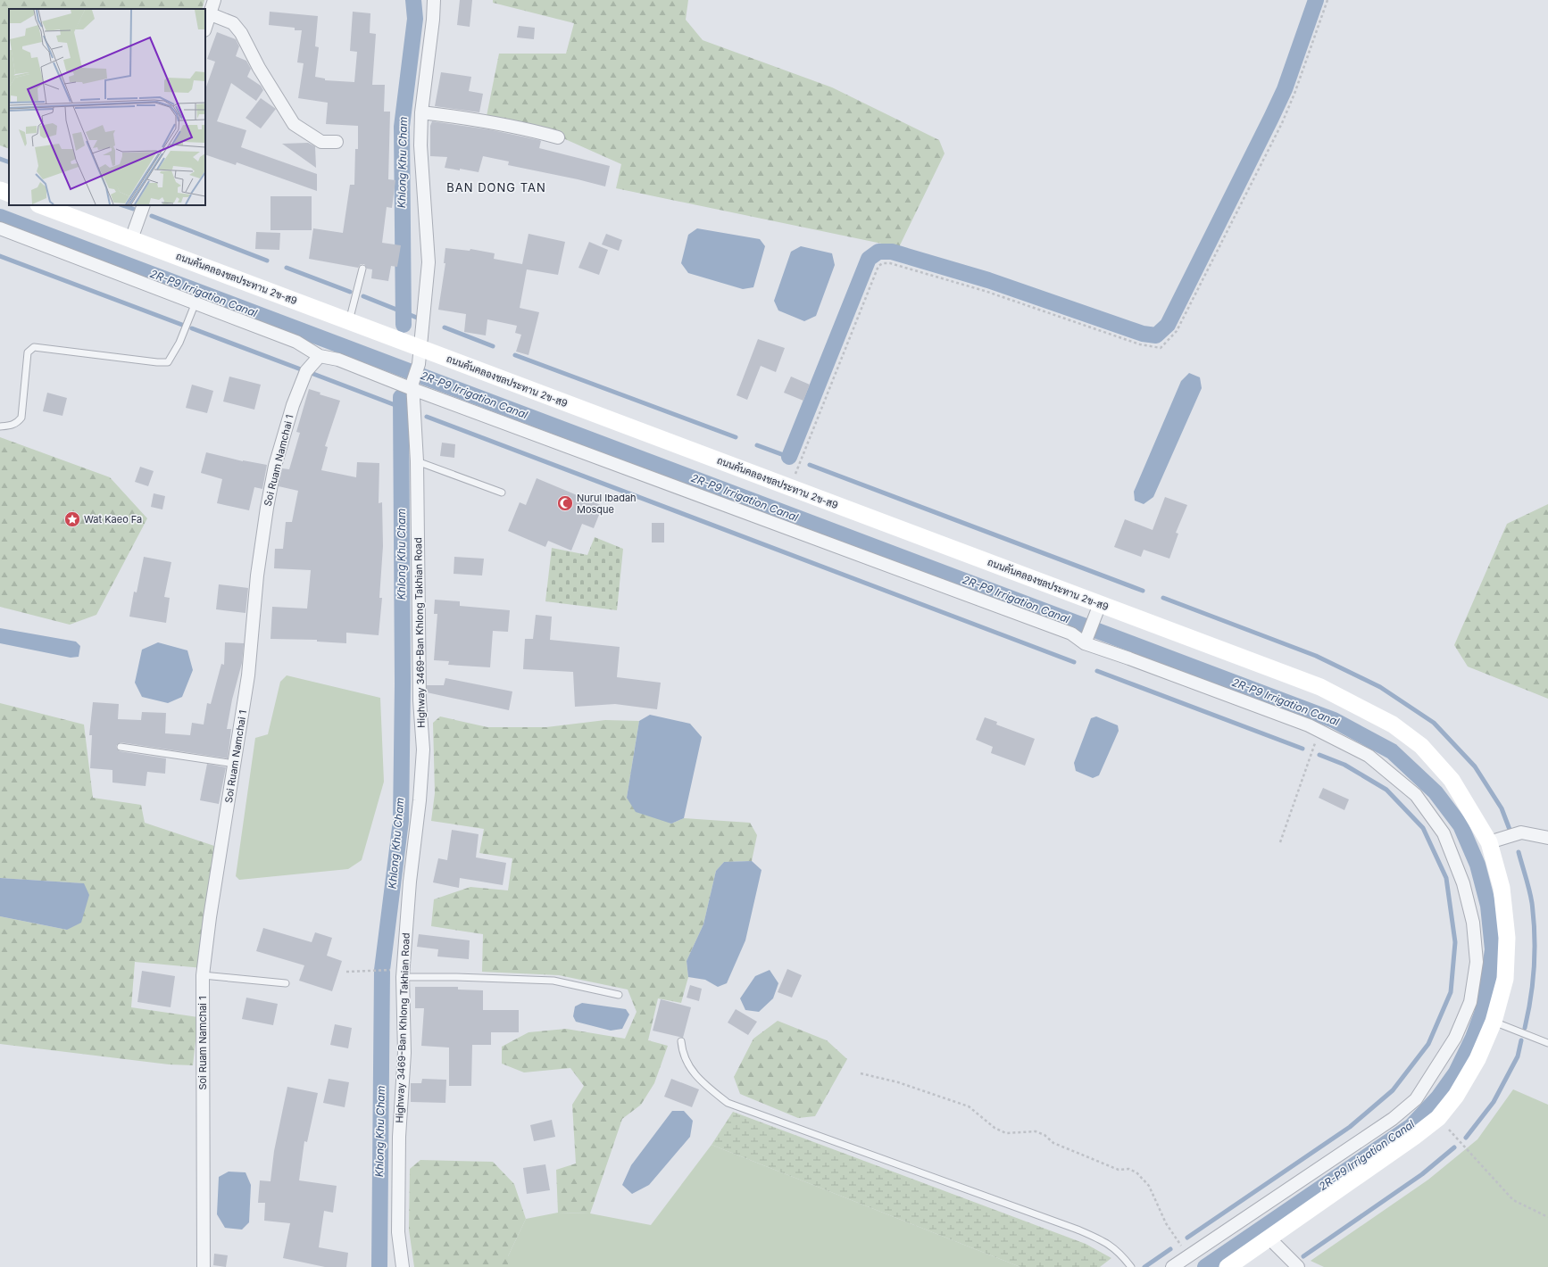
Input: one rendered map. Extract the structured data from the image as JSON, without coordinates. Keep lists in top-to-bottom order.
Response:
{
  "streets": {
    "street": ["ถนนคันคลองชลประทาน 2ข-ส9", "Soi Ruam Namchai 1", "Highway 3469-Ban Khlong Takhian Road"]
  },
  "crossings": [
    ["ถนนคันคลองชลประทาน 2ข-ส9", "Highway 3469-Ban Khlong Takhian Road"]
  ],
  "districts": ["BAN DONG TAN"],
  "water": ["Khlong Khu Cham", "2R-P9 Irrigation Canal"],
  "places": {
    "mosque": ["Nurul Ibadah Mosque"],
    "place": ["Wat Kaeo Fa"]
  }
}
